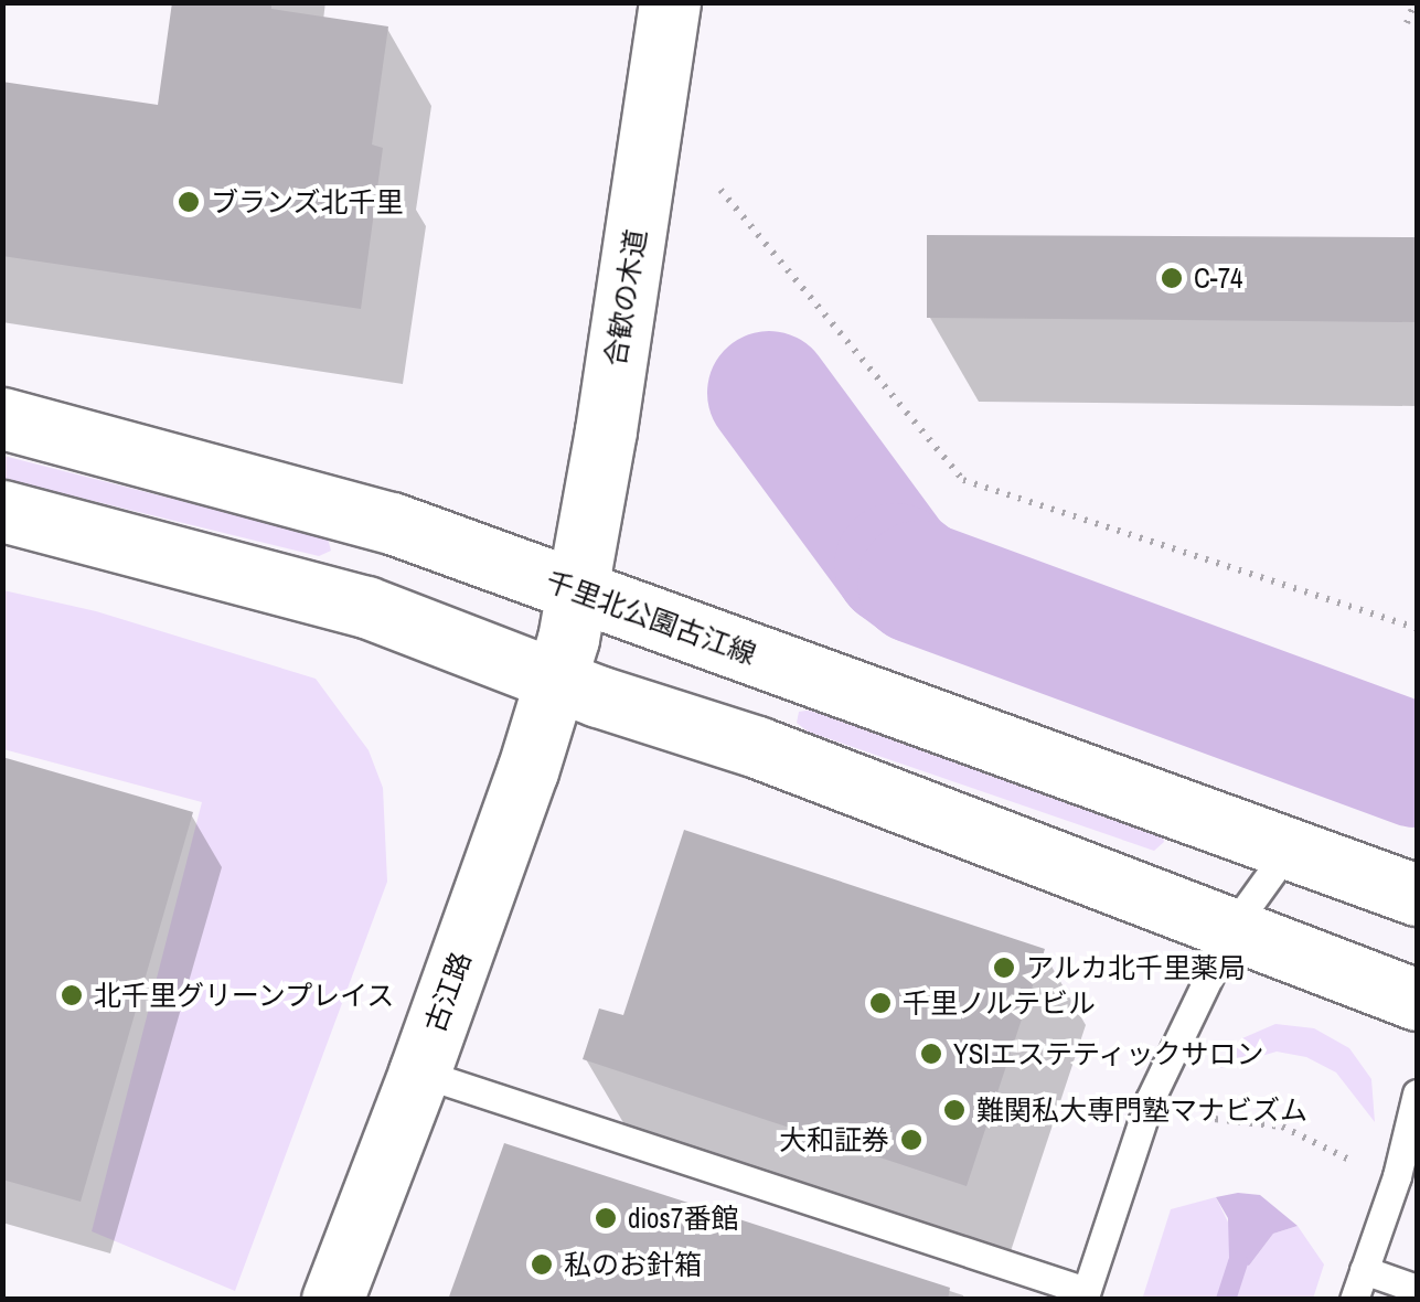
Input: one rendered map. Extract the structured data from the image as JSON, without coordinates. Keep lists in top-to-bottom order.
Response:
{
  "streets": {
    "street": ["合歓の木道", "千里北公園古江線", "古江路"]
  },
  "crossings": [
    ["合歓の木道", "千里北公園古江線"],
    ["合歓の木道", "古江路"]
  ],
  "places": [
    "ブランズ北千里",
    "C-74",
    "アルカ北千里薬局",
    "北千里グリーンプレイス",
    "千里ノルテビル",
    "YSIエステティックサロン",
    "難関私大専門塾マナビズム",
    "大和証券",
    "dios7番館",
    "私のお針箱"
  ]
}
